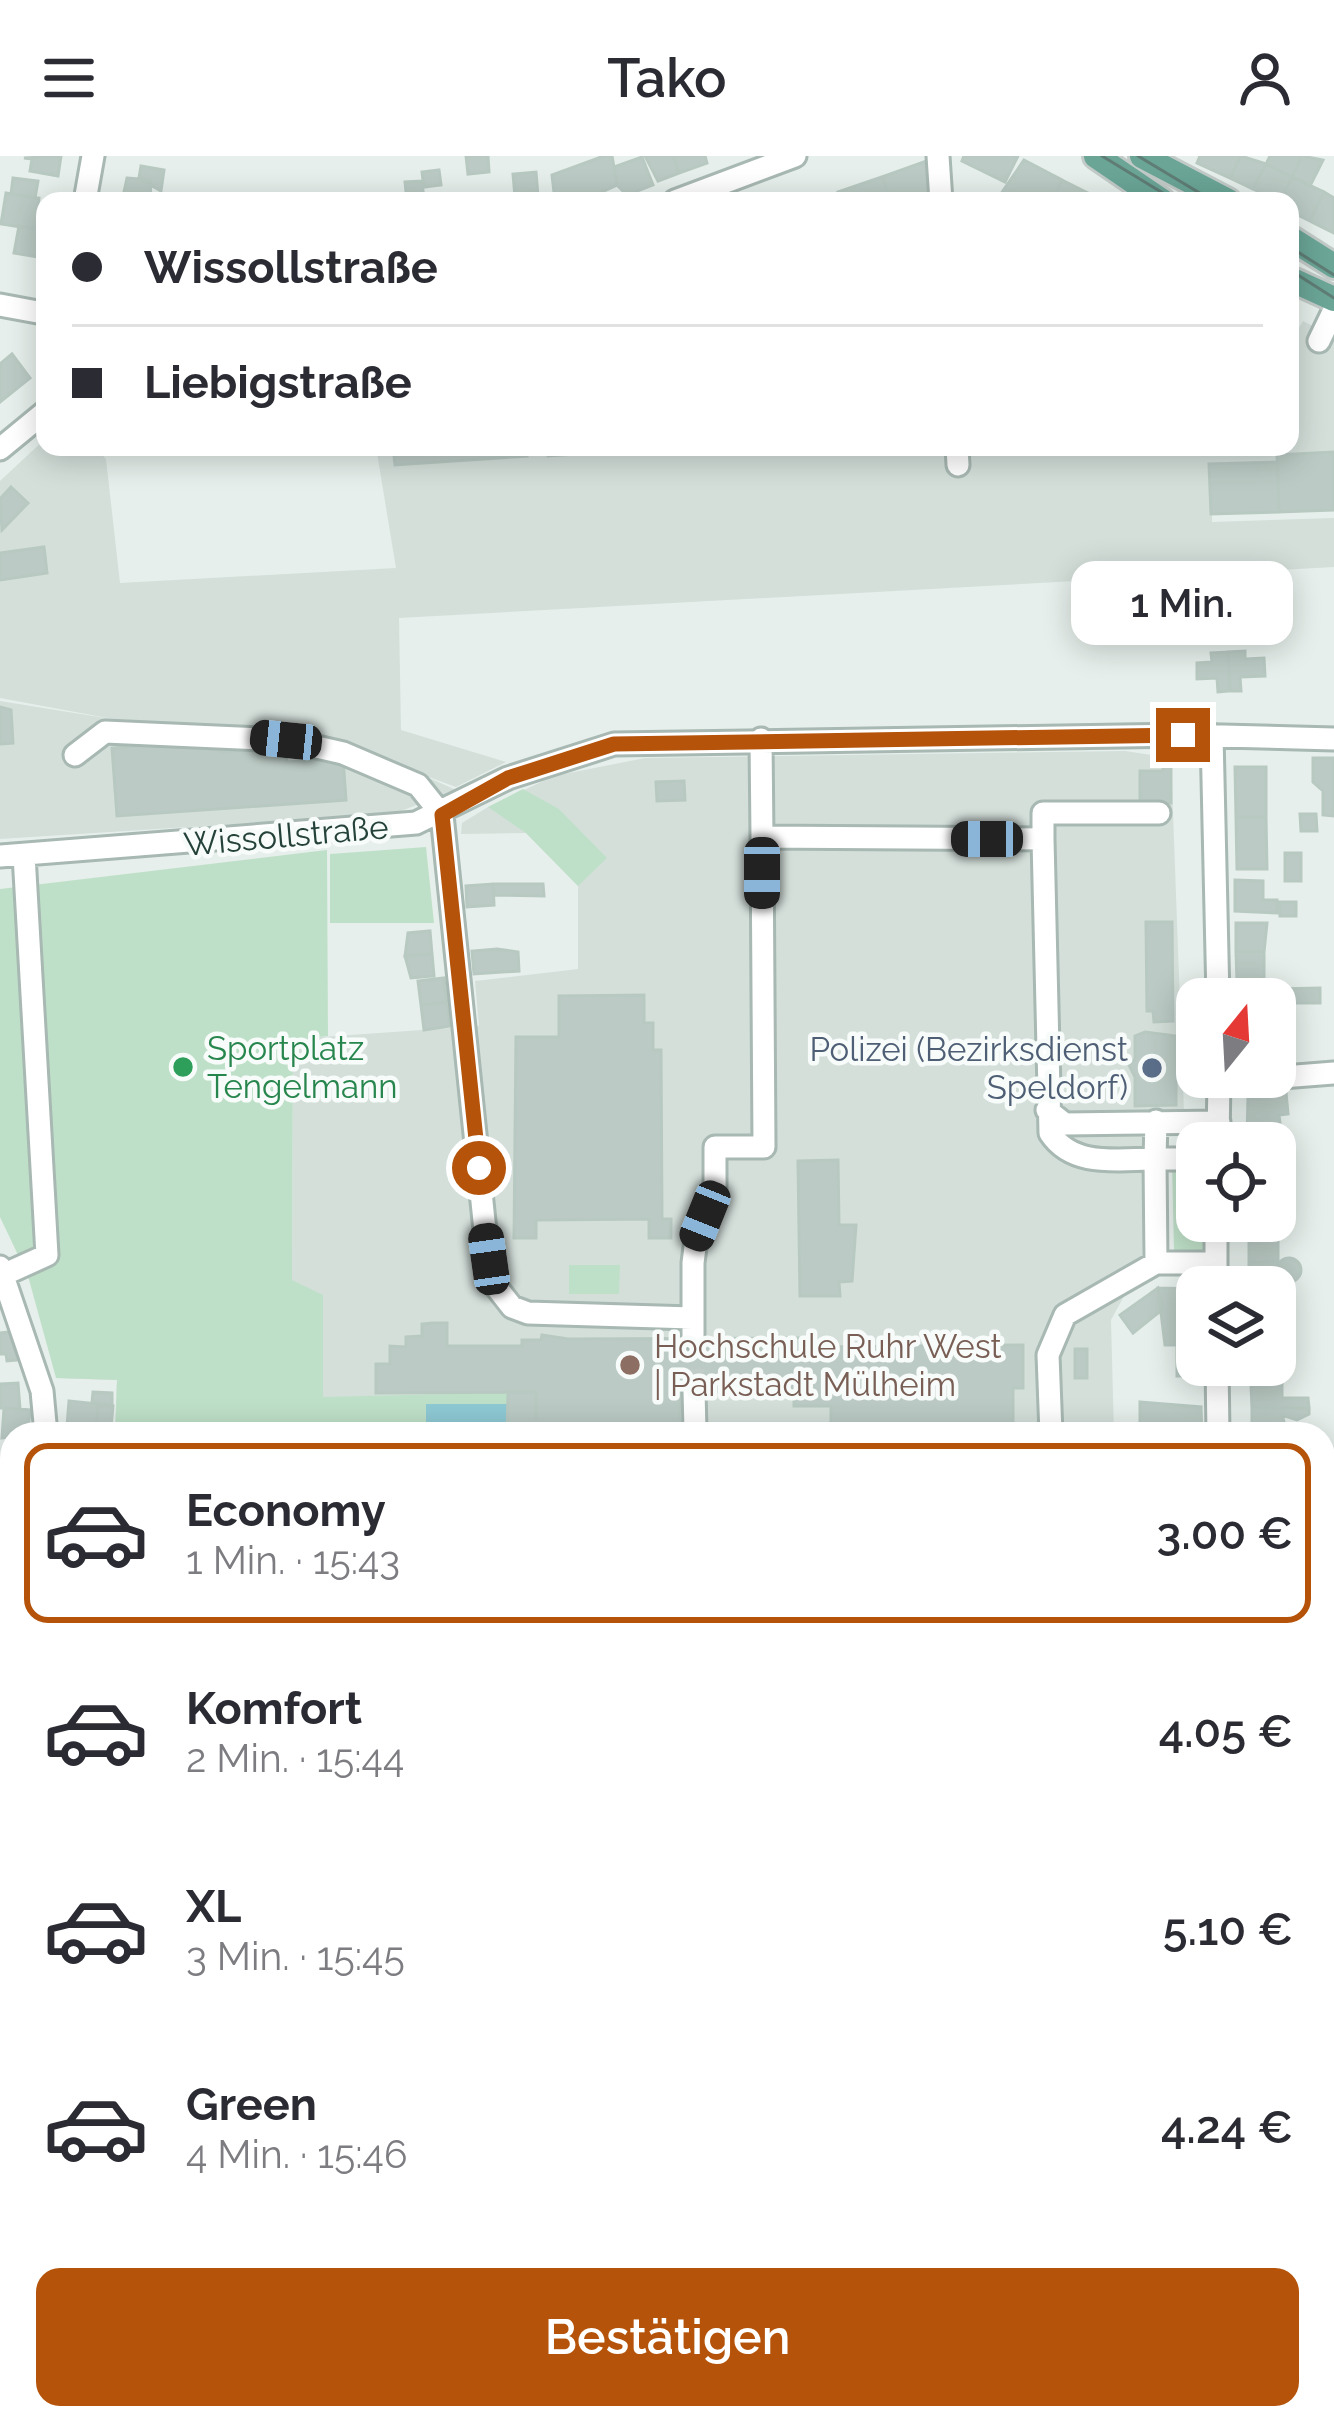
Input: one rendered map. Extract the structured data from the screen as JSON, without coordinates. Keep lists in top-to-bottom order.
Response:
{
  "streets": {
    "street": ["Wissollstraße"]
  },
  "places": ["Sportplatz Tengelmann", "Polizei (Bezirksdienst Speldorf)", "Hochschule Ruhr West | Parkstadt Mülheim"],
  "north": "top",
  "page": {
    "header": "Tako",
    "banner": ["Wissollstraße", "Liebigstraße"],
    "bubble": "1 Min.",
    "list": [
      {
        "name": "Economy",
        "note": "1 Min. · 15:43",
        "value": "3.00 €"
      },
      {
        "name": "Komfort",
        "note": "2 Min. · 15:44",
        "value": "4.05 €"
      },
      {
        "name": "XL",
        "note": "3 Min. · 15:45",
        "value": "5.10 €"
      },
      {
        "name": "Green",
        "note": "4 Min. · 15:46",
        "value": "4.24 €"
      }
    ],
    "buttons": "Bestätigen"
  }
}
